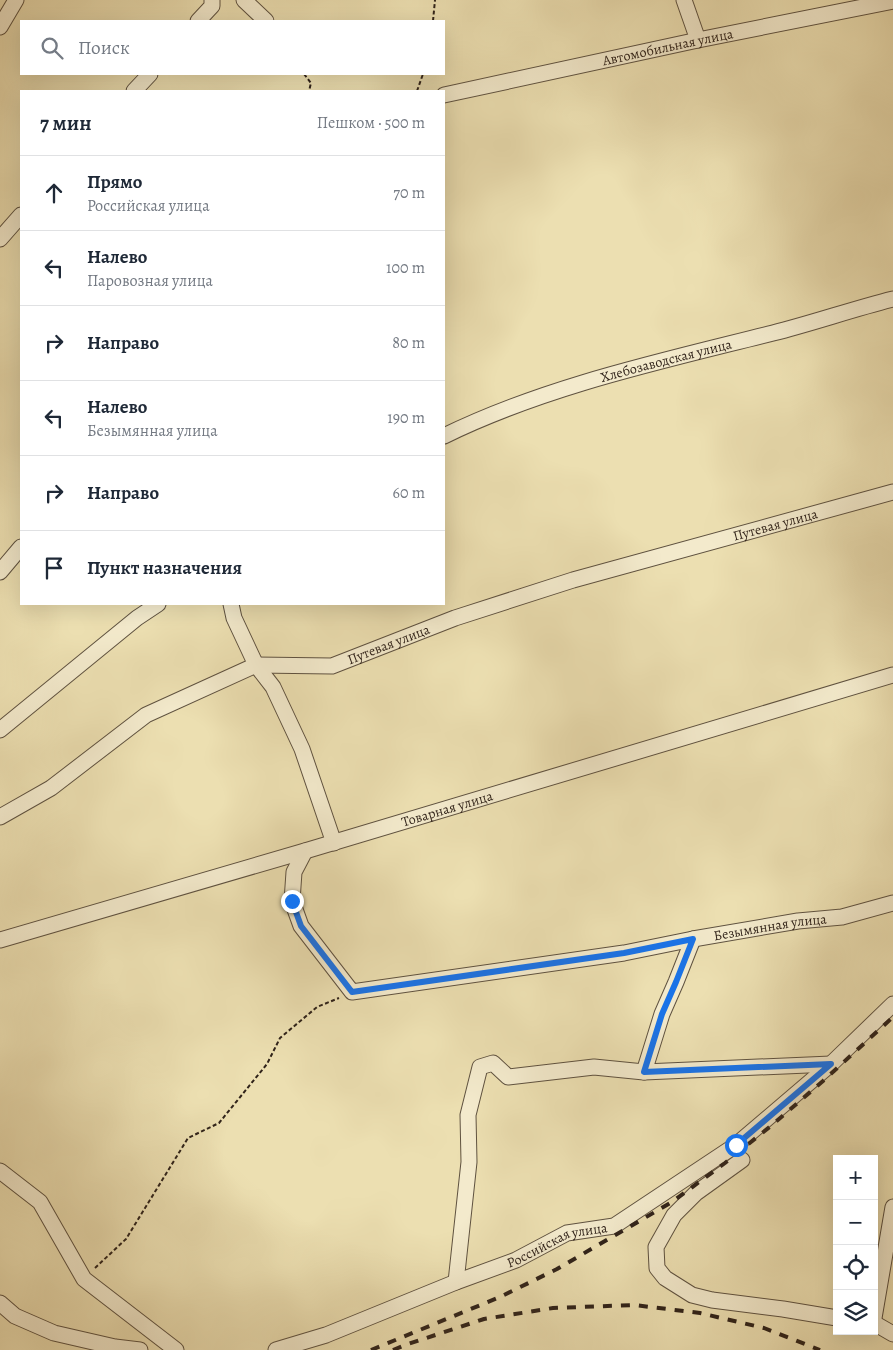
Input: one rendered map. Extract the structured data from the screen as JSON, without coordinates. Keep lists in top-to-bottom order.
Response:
{
  "streets": {
    "street": [
      "Автомобильная улица",
      "Хлебозаводская улица",
      "Путевая улица",
      "Товарная улица",
      "Безымянная улица",
      "Российская улица"
    ]
  },
  "page": {
    "search": "Поиск",
    "heading": ["7 мин", "Пешком · 500 m"],
    "list": [
      ["Прямо", "Российская улица", "70 m"],
      ["Налево", "Паровозная улица", "100 m"],
      ["Направо", "80 m"],
      ["Налево", "Безымянная улица", "190 m"],
      ["Направо", "60 m"],
      "Пункт назначения"
    ],
    "map_buttons": ["+", "−"]
  }
}
